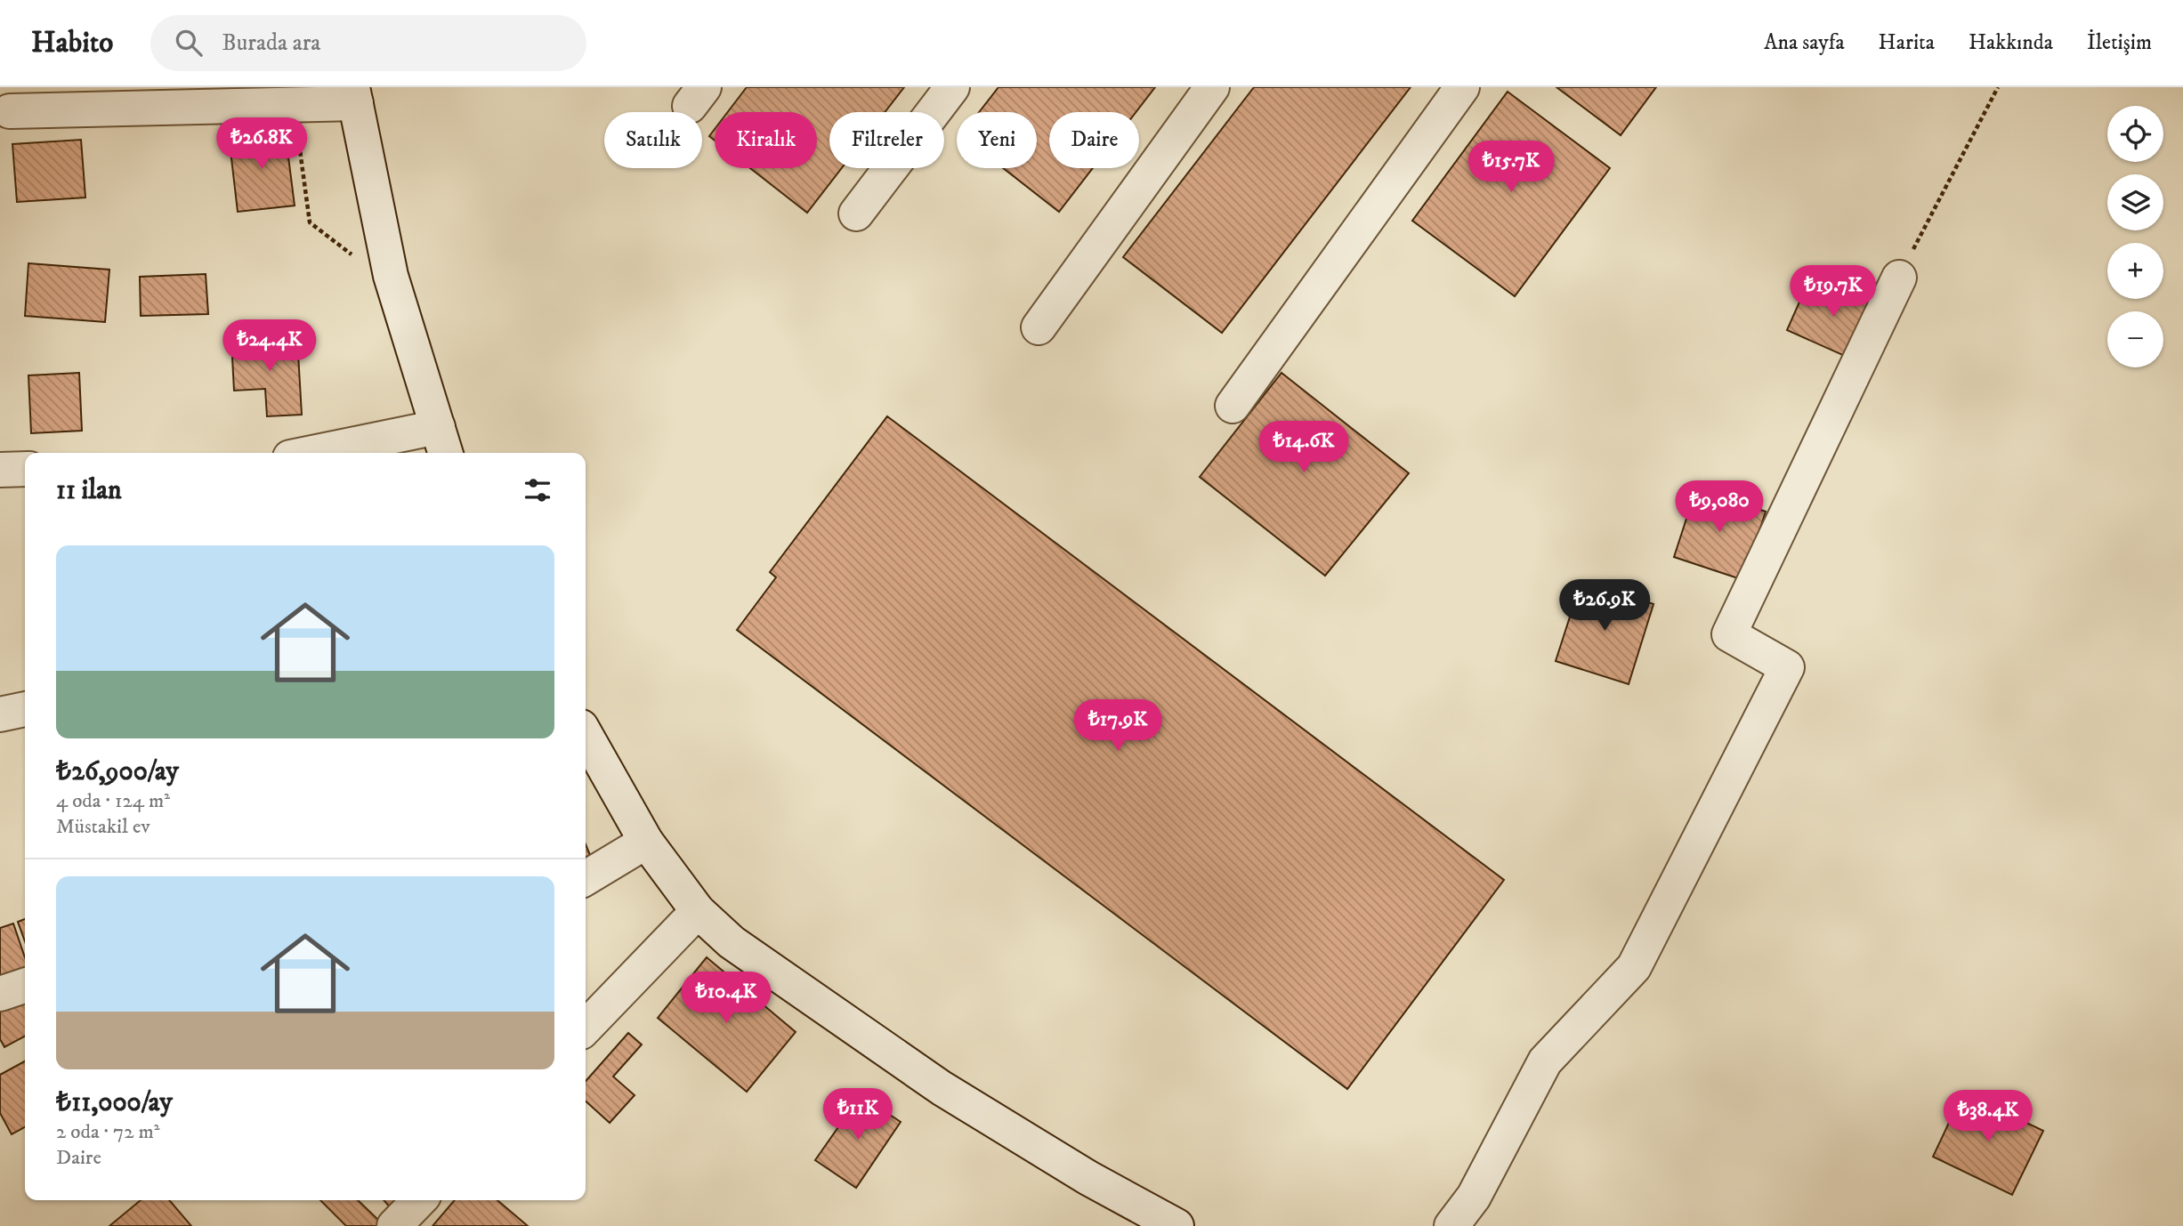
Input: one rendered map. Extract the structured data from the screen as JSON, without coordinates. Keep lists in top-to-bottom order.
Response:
{
  "page": {
    "header": "Habito",
    "search": "Burada ara",
    "nav": [
      "Ana sayfa",
      "Harita",
      "Hakkında",
      "İletişim"
    ],
    "map_buttons": ["+", "−"],
    "chip": [
      "Satılık",
      "Kiralık",
      "Filtreler",
      "Yeni",
      "Daire"
    ],
    "price": [
      "₺26.8K",
      "₺15.7K",
      "₺19.7K",
      "₺24.4K",
      "₺14.6K",
      "₺9,080",
      "₺26.9K",
      "₺17.9K",
      "₺10.4K",
      "₺11K",
      "₺38.4K"
    ],
    "heading": "11 ilan",
    "list": [
      {
        "name": "₺26,900/ay",
        "note": "4 oda · 124 m² · Müstakil ev"
      },
      {
        "name": "₺11,000/ay",
        "note": "2 oda · 72 m² · Daire"
      }
    ]
  }
}
